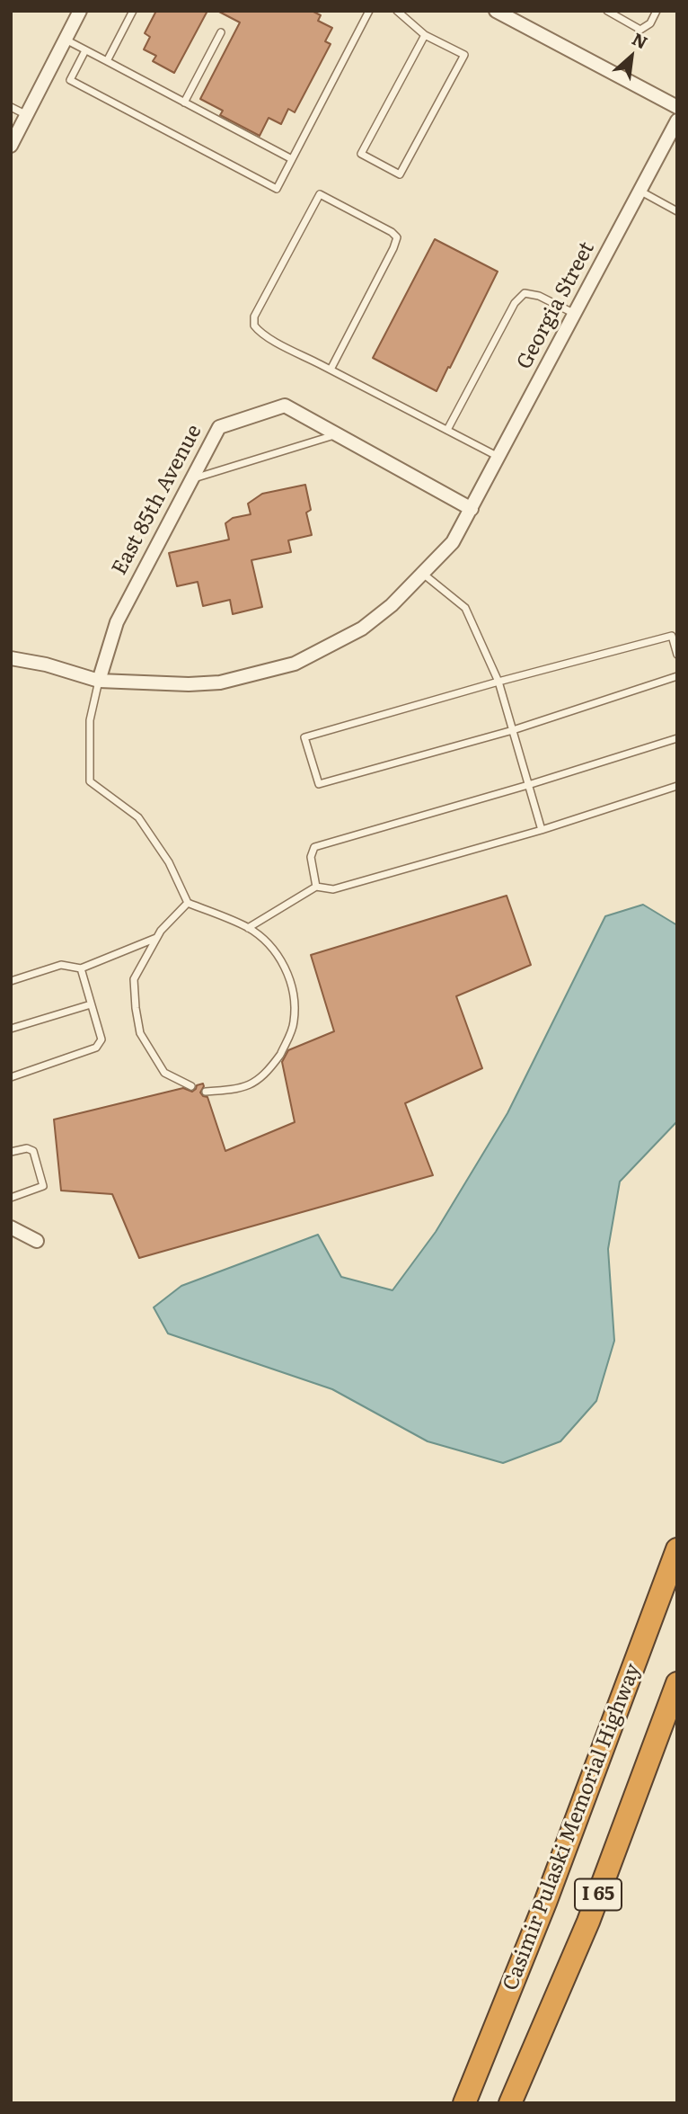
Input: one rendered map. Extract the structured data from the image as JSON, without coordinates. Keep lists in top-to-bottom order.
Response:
{
  "streets": {
    "highway": ["Casimir Pulaski Memorial Highway", "I 65"],
    "street": ["Georgia Street", "East 85th Avenue"]
  },
  "crossings": [
    ["Georgia Street", "East 85th Avenue"]
  ],
  "north": "top right"
}
